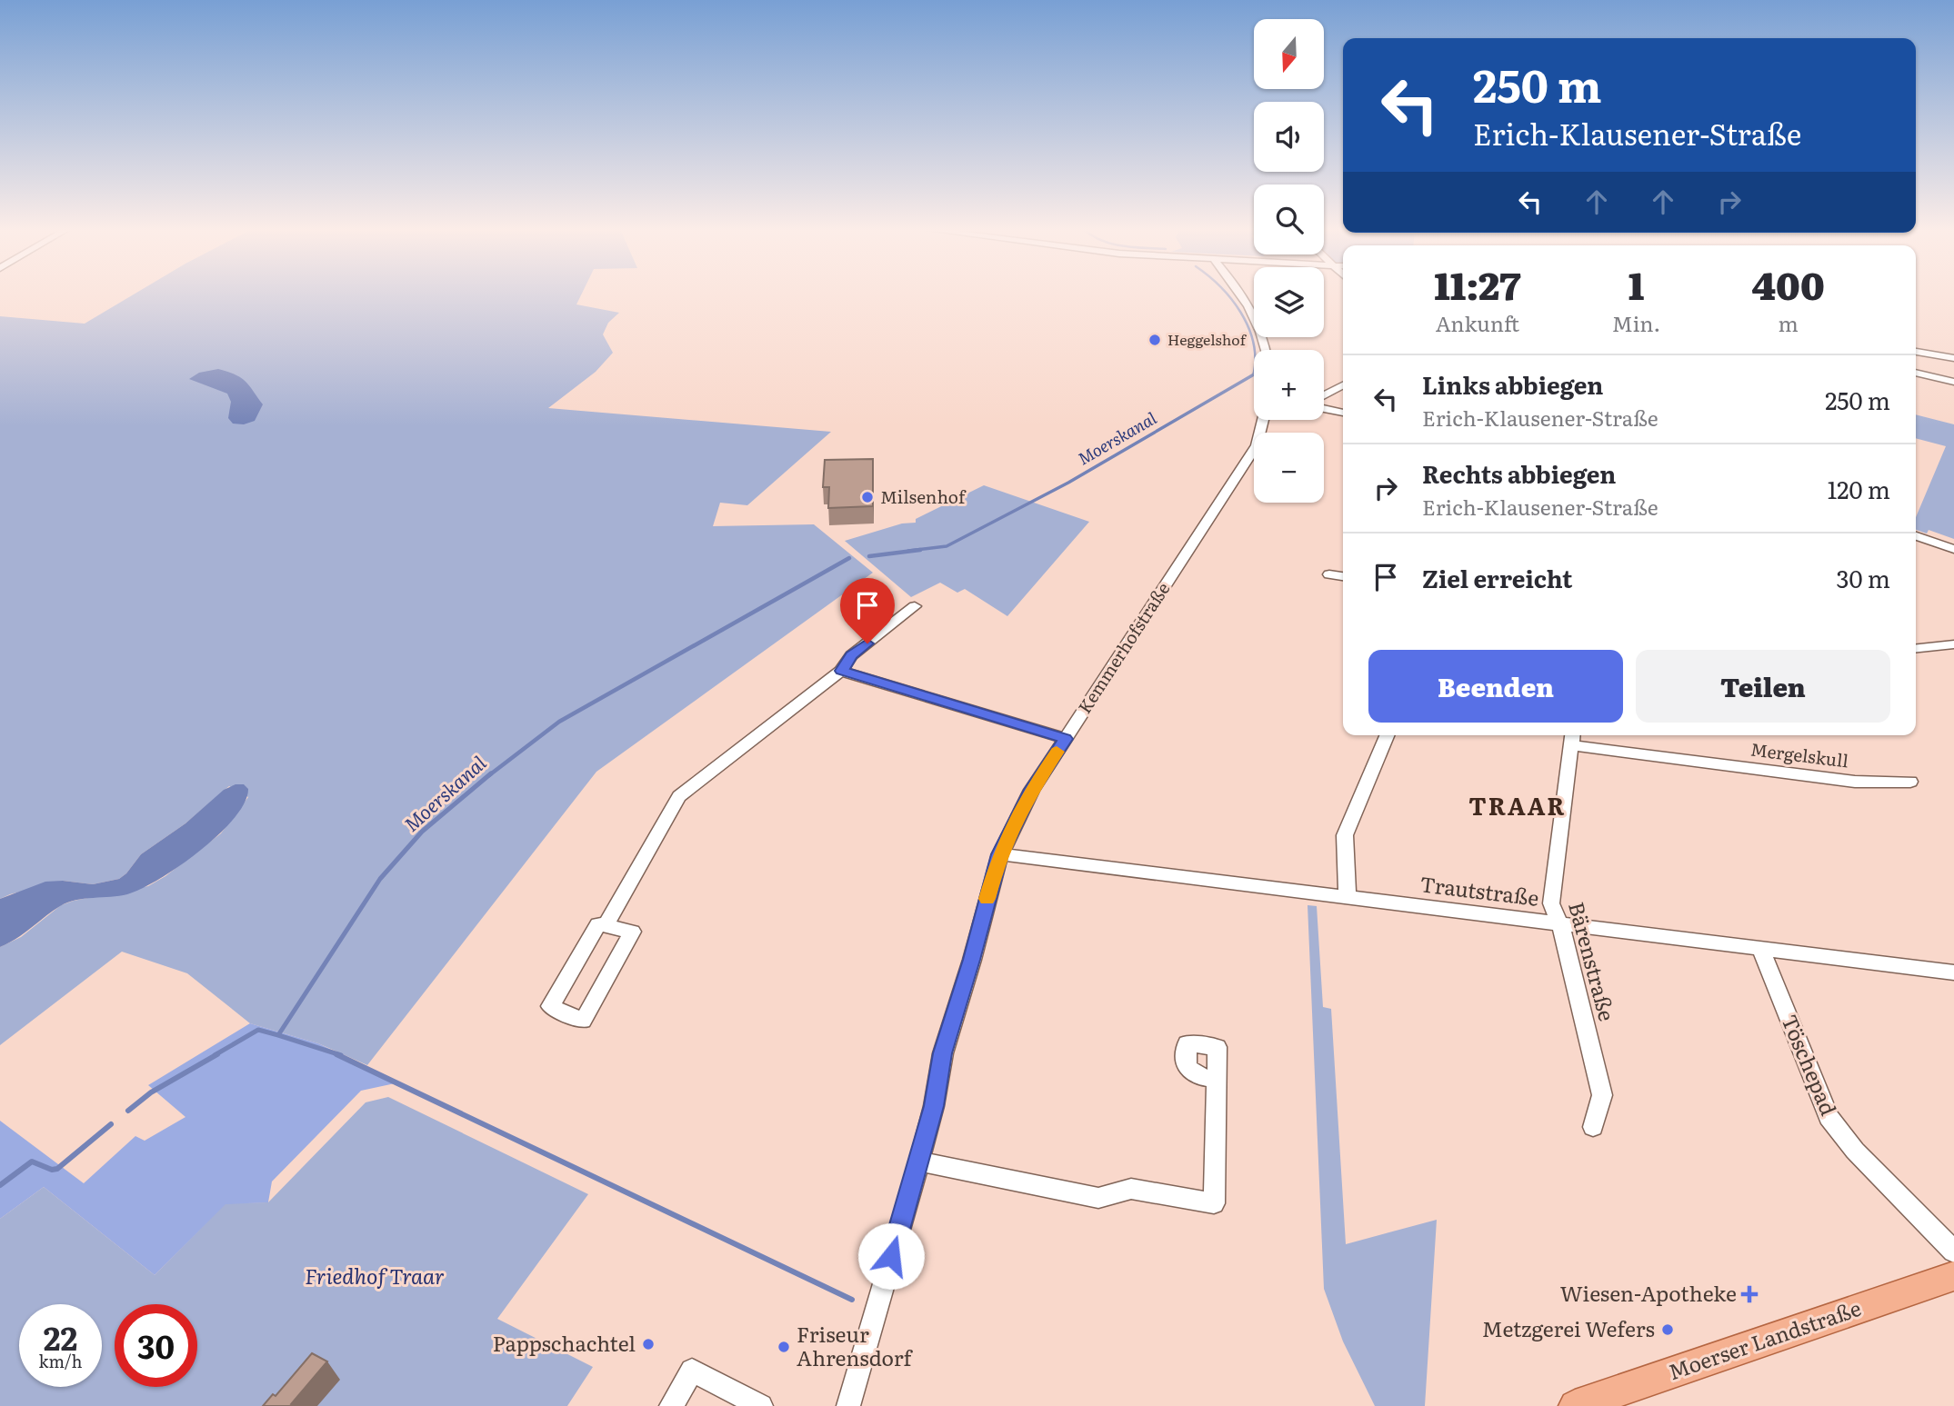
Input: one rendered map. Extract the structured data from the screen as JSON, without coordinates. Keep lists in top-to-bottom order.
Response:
{
  "streets": {
    "main road": ["Moerser Landstraße"],
    "street": [
      "Kemmerhofstraße",
      "Mergelskull",
      "Trautstraße",
      "Bärenstraße",
      "Töschepad"
    ]
  },
  "crossings": [
    ["Kemmerhofstraße", "Trautstraße"],
    ["Mergelskull", "Bärenstraße"],
    ["Trautstraße", "Bärenstraße"],
    ["Trautstraße", "Töschepad"]
  ],
  "districts": ["TRAAR"],
  "water": ["Moerskanal"],
  "parks": ["Friedhof Traar"],
  "places": {
    "other": [
      "Heggelshof",
      "Milsenhof",
      "Metzgerei Wefers",
      "Pappschachtel",
      "Friseur Ahrensdorf"
    ],
    "health": ["Wiesen-Apotheke"]
  },
  "north": "bottom",
  "page": {
    "map_buttons": ["+", "−"],
    "turn": ["250 m", "Erich-Klausener-Straße"],
    "eta": [
      "11:27",
      "Ankunft",
      "1",
      "Min.",
      "400",
      "m"
    ],
    "list": [
      {
        "name": "Links abbiegen",
        "note": "Erich-Klausener-Straße",
        "value": "250 m"
      },
      {
        "name": "Rechts abbiegen",
        "note": "Erich-Klausener-Straße",
        "value": "120 m"
      },
      {
        "name": "Ziel erreicht",
        "value": "30 m"
      }
    ],
    "buttons": ["Beenden", "Teilen"],
    "speed": "22 km/h",
    "limit": "30"
  }
}
